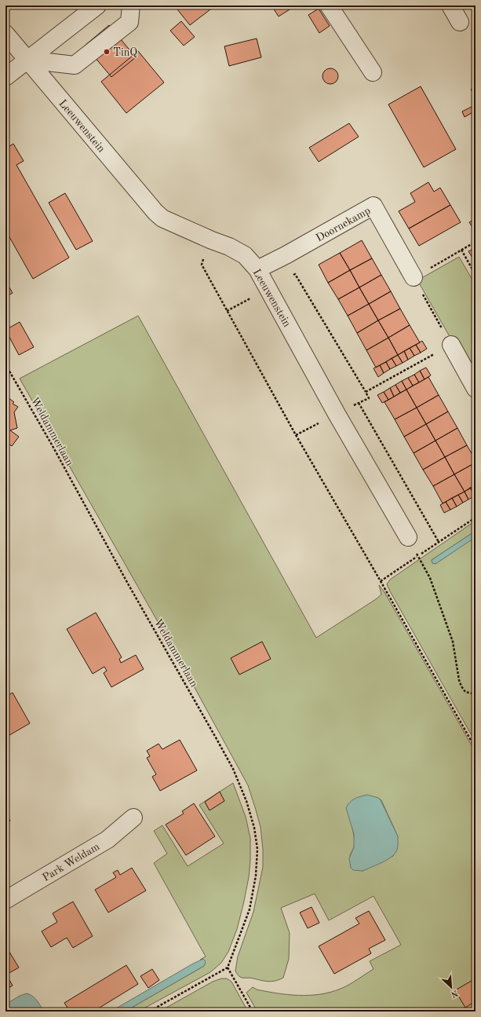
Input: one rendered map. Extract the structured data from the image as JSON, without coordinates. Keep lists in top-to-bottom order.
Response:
{
  "streets": {
    "street": ["Leeuwenstein", "Doornekamp", "Park Weldam"],
    "path": ["Weldammerlaan"]
  },
  "crossings": [
    ["Leeuwenstein", "Doornekamp"]
  ],
  "places": ["TinQ"],
  "north": "bottom right"
}
